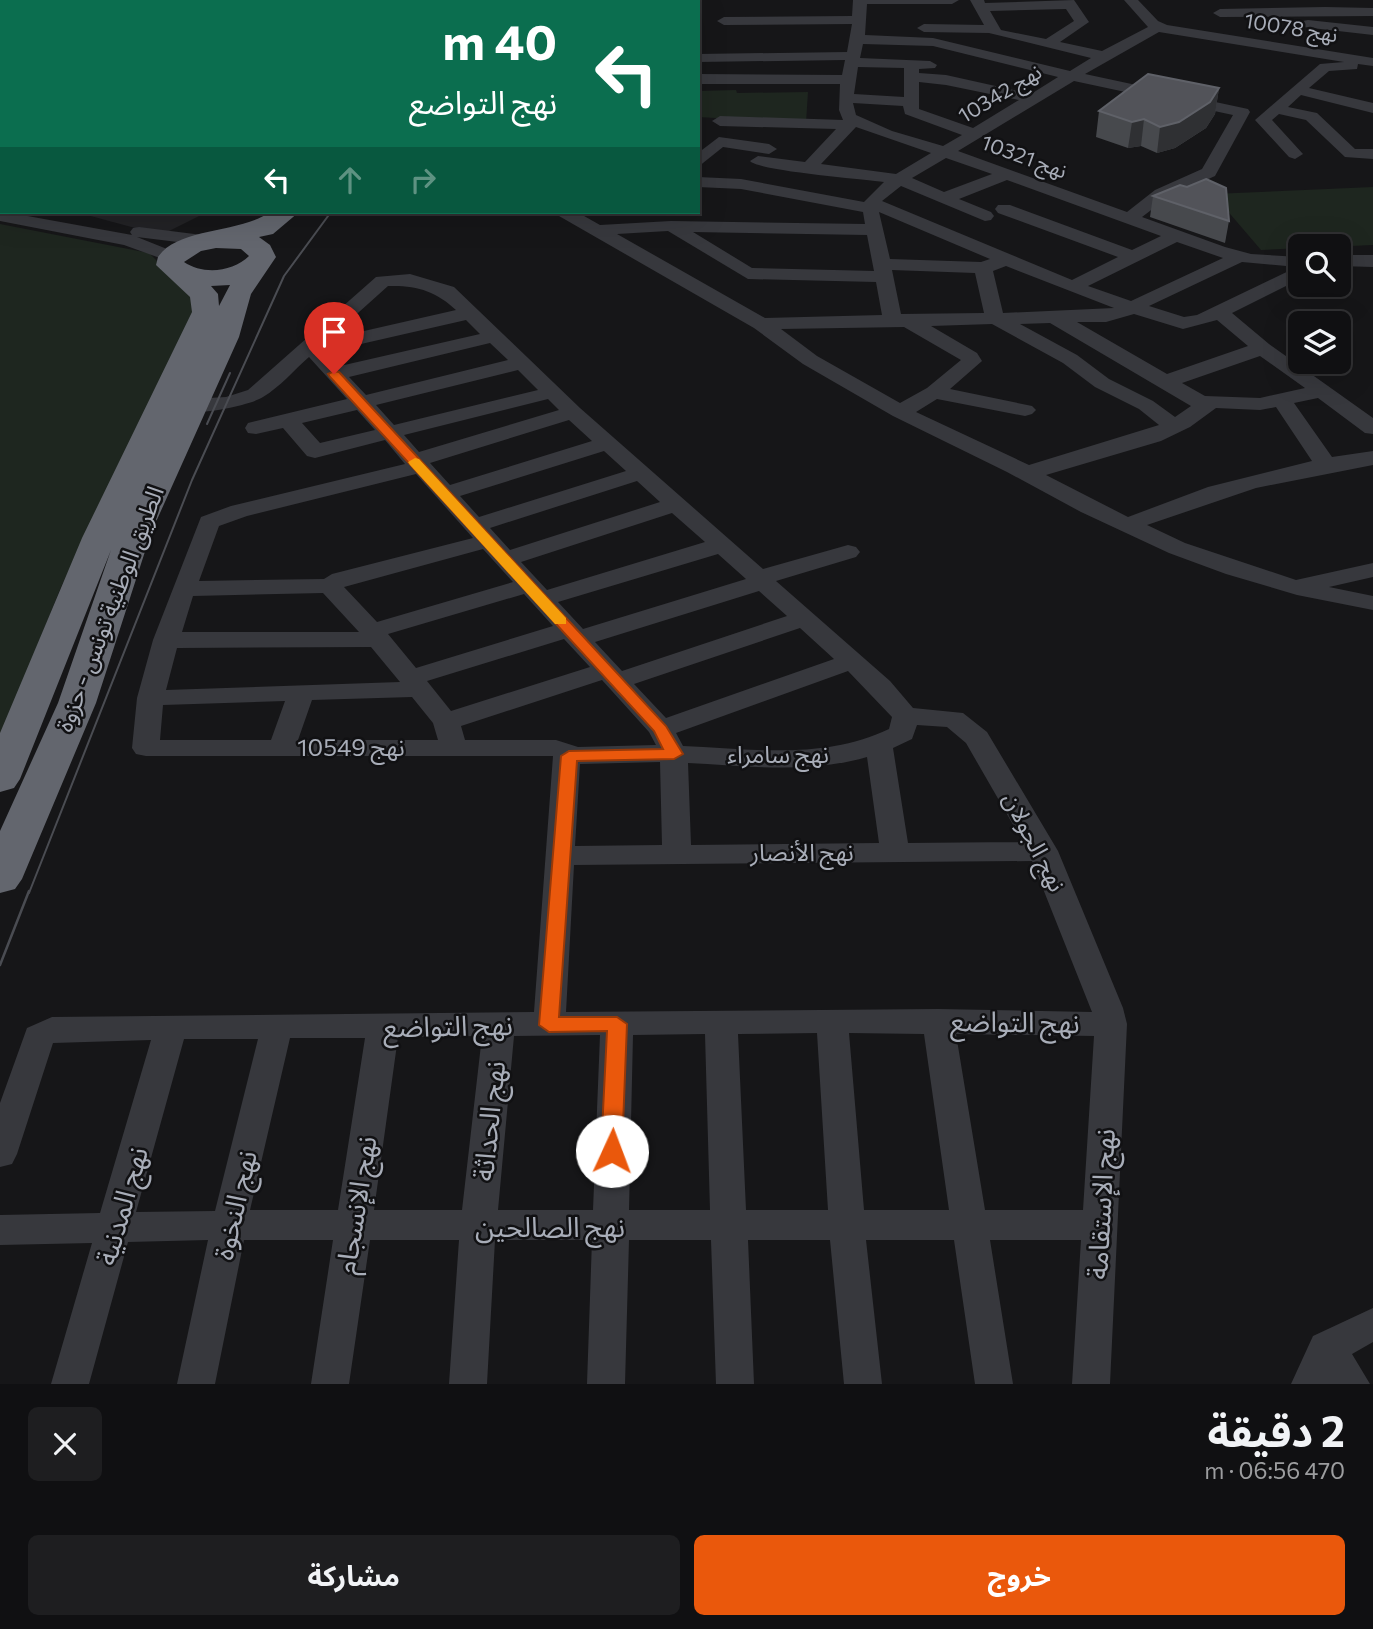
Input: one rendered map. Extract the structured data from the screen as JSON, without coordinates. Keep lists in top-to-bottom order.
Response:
{
  "streets": {
    "highway": ["الطريق الوطنية تونس - حزوة"],
    "street": [
      "نهج 10078",
      "نهج 10342",
      "نهج 10321",
      "نهج 10549",
      "نهج سامراء",
      "نهج الجولان",
      "نهج الأنصار",
      "نهج التواضع",
      "نهج الحداثة",
      "نهج الإستقامة",
      "نهج النخوة",
      "نهج الإنسجام",
      "نهج المدنية",
      "نهج الصالحين"
    ]
  },
  "crossings": [
    ["نهج 10078", "نهج 10342"],
    ["نهج 10342", "نهج 10321"],
    ["نهج 10549", "نهج سامراء"],
    ["نهج سامراء", "نهج الجولان"],
    ["نهج الجولان", "نهج الأنصار"],
    ["نهج الجولان", "نهج التواضع"],
    ["نهج الجولان", "نهج الإستقامة"],
    ["نهج التواضع", "نهج الحداثة"],
    ["نهج التواضع", "نهج الإستقامة"],
    ["نهج التواضع", "نهج النخوة"],
    ["نهج التواضع", "نهج الإنسجام"],
    ["نهج التواضع", "نهج المدنية"],
    ["نهج الحداثة", "نهج الصالحين"],
    ["نهج الإستقامة", "نهج الصالحين"],
    ["نهج النخوة", "نهج الصالحين"],
    ["نهج الإنسجام", "نهج الصالحين"],
    ["نهج المدنية", "نهج الصالحين"]
  ],
  "page": {
    "turn": ["40 m", "نهج التواضع"],
    "heading": ["2 دقيقة", "470 m · 06:56"],
    "buttons": ["خروج", "مشاركة"]
  }
}
